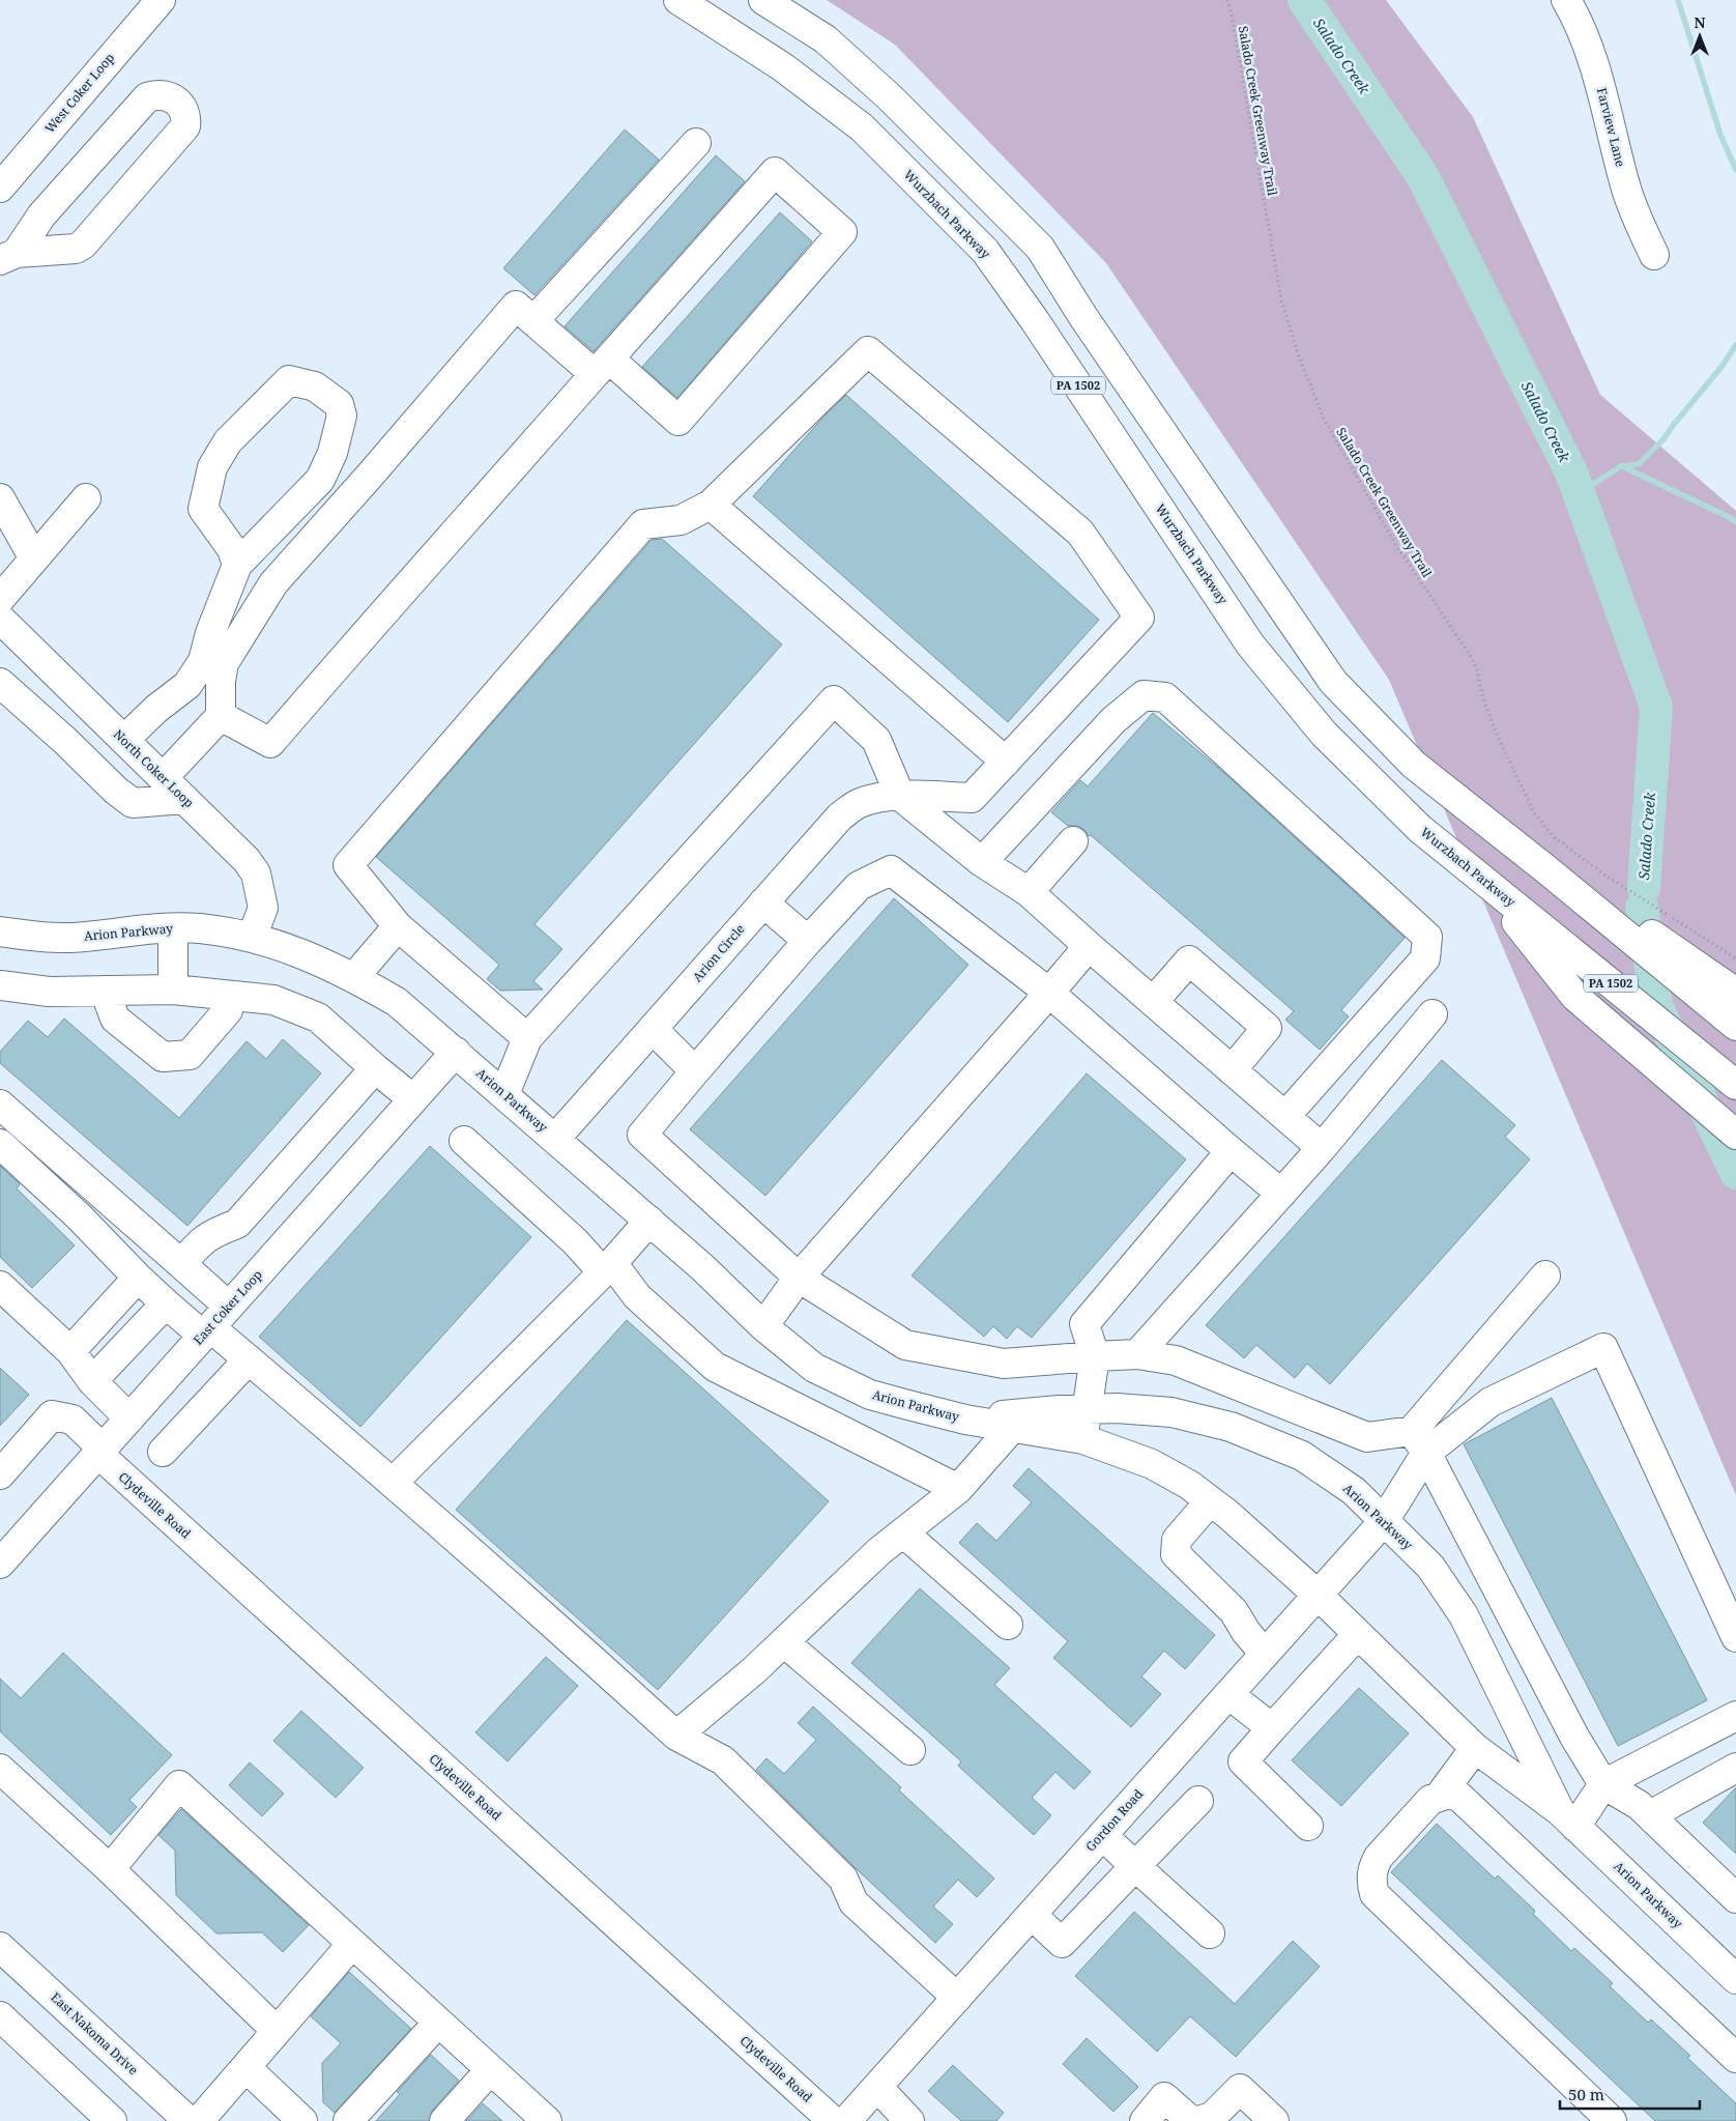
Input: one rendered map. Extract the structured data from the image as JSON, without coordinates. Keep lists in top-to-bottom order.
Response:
{
  "streets": {
    "main road": [
      "West Coker Loop",
      "Farview Lane",
      "Wurzbach Parkway",
      "PA 1502",
      "North Coker Loop",
      "Arion Parkway",
      "Arion Circle",
      "East Coker Loop",
      "Clydeville Road",
      "Gordon Road",
      "East Nakoma Drive"
    ],
    "path": ["Salado Creek Greenway Trail"]
  },
  "crossings": [
    ["North Coker Loop", "Arion Parkway"],
    ["Arion Parkway", "Arion Circle"],
    ["Arion Parkway", "East Coker Loop"],
    ["Arion Parkway", "Gordon Road"],
    ["East Coker Loop", "Clydeville Road"]
  ],
  "water": ["Salado Creek"],
  "scale_bar": "50 m",
  "north": "top"
}
